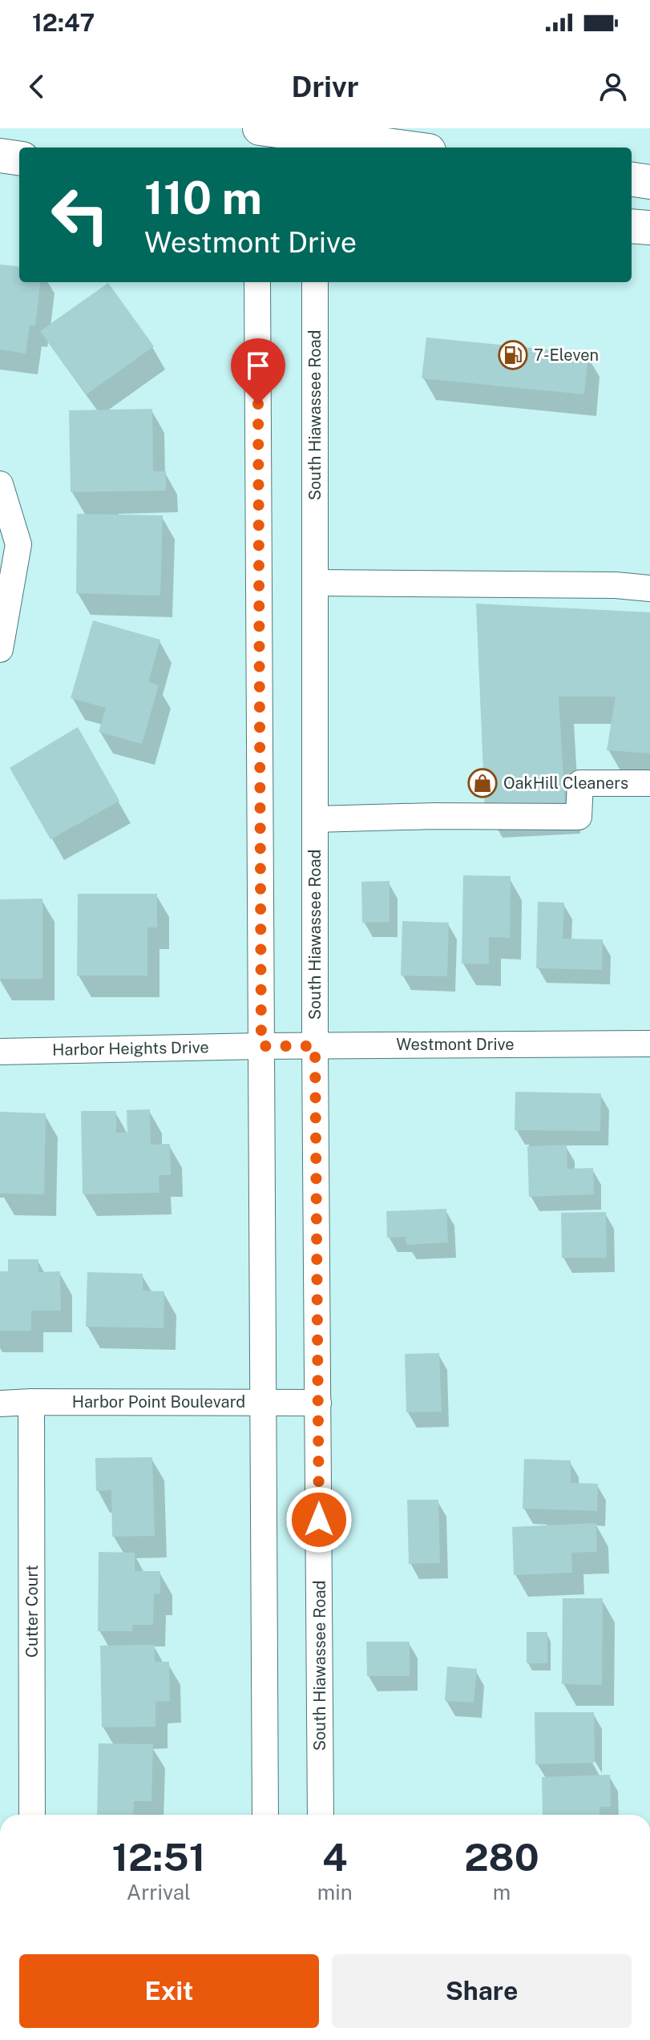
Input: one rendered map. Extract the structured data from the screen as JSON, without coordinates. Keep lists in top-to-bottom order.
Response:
{
  "streets": {
    "street": [
      "South Hiawassee Road",
      "Westmont Drive",
      "Harbor Heights Drive",
      "Harbor Point Boulevard",
      "Cutter Court"
    ]
  },
  "crossings": [
    ["South Hiawassee Road", "Westmont Drive"],
    ["South Hiawassee Road", "Harbor Point Boulevard"],
    ["Westmont Drive", "Harbor Heights Drive"],
    ["Harbor Point Boulevard", "Cutter Court"]
  ],
  "places": {
    "fuel station": ["7-Eleven"],
    "shop": ["OakHill Cleaners"]
  },
  "page": {
    "status": "12:47",
    "header": "Drivr",
    "turn": ["110 m", "Westmont Drive"],
    "eta": [
      "12:51",
      "Arrival",
      "4",
      "min",
      "280",
      "m"
    ],
    "buttons": ["Exit", "Share"]
  }
}
